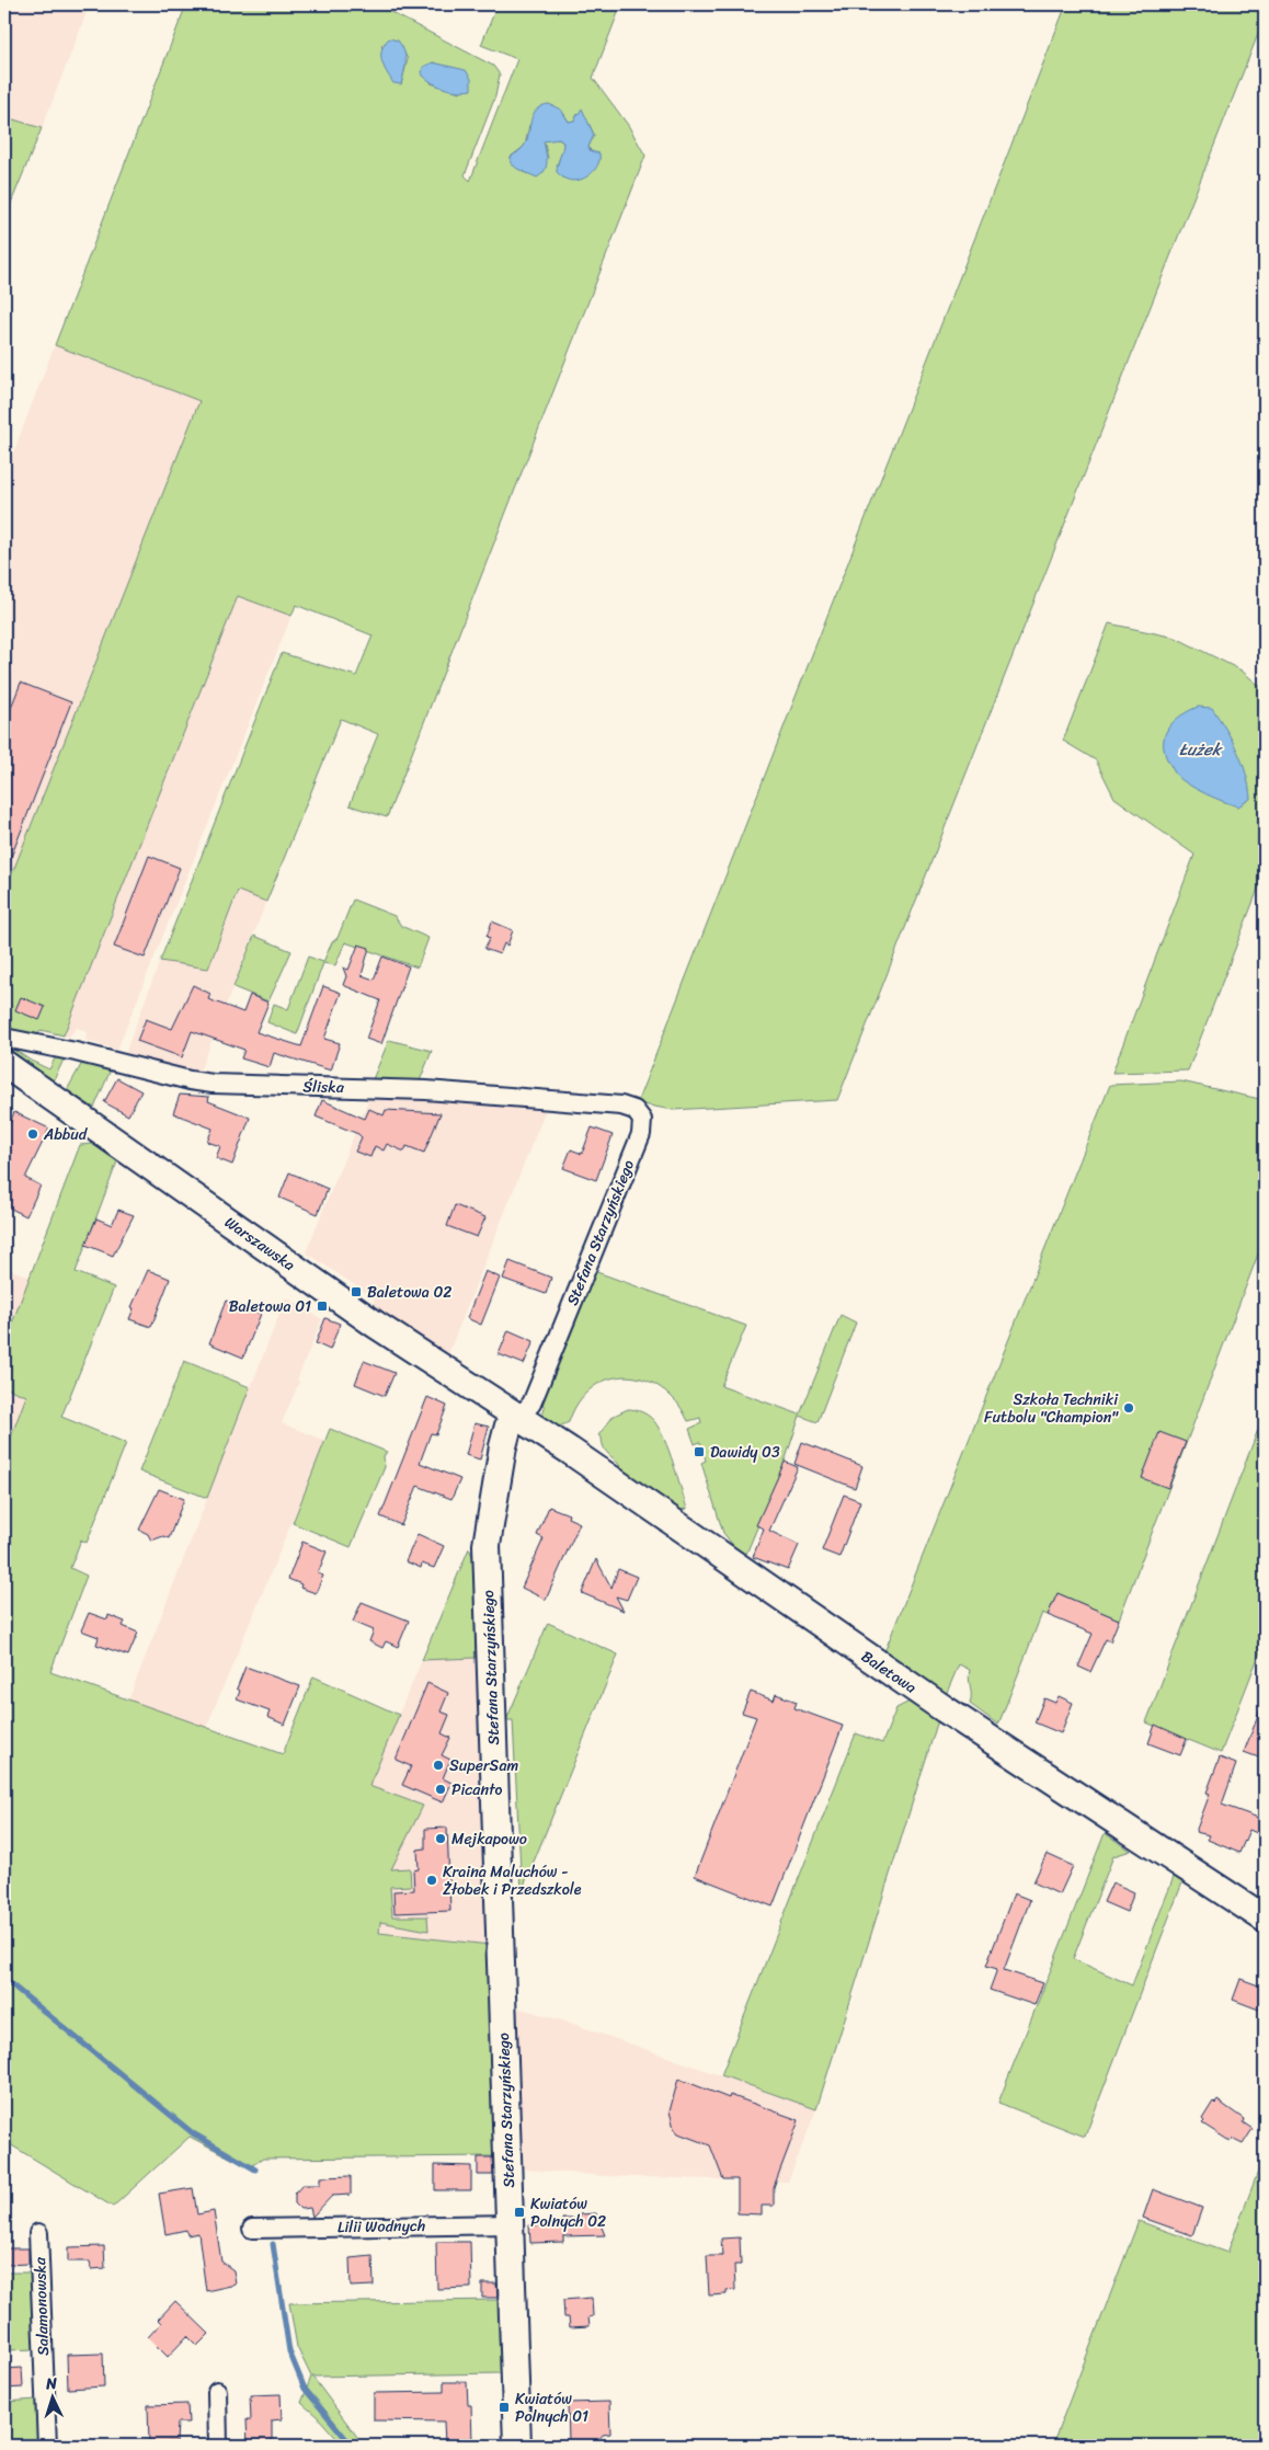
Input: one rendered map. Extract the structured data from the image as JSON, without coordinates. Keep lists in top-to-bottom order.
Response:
{
  "streets": {
    "street": [
      "Śliska",
      "Stefana Starzyńskiego",
      "Warszawska",
      "Baletowa",
      "Lilii Wodnych",
      "Salamonowska"
    ]
  },
  "crossings": [
    ["Śliska", "Stefana Starzyńskiego"],
    ["Stefana Starzyńskiego", "Warszawska"],
    ["Stefana Starzyńskiego", "Baletowa"],
    ["Stefana Starzyńskiego", "Lilii Wodnych"],
    ["Warszawska", "Baletowa"]
  ],
  "water": ["Łużek"],
  "places": {
    "other": [
      "Abbud",
      "Szkoła Techniki Futbolu \"Champion\"",
      "SuperSam",
      "Picanto",
      "Mejkapowo",
      "Kraina Maluchów - Żłobek i Przedszkole"
    ],
    "transit": [
      "Baletowa 02",
      "Baletowa 01",
      "Dawidy 03",
      "Kwiatów Polnych 02",
      "Kwiatów Polnych 01"
    ]
  },
  "north": "top"
}
